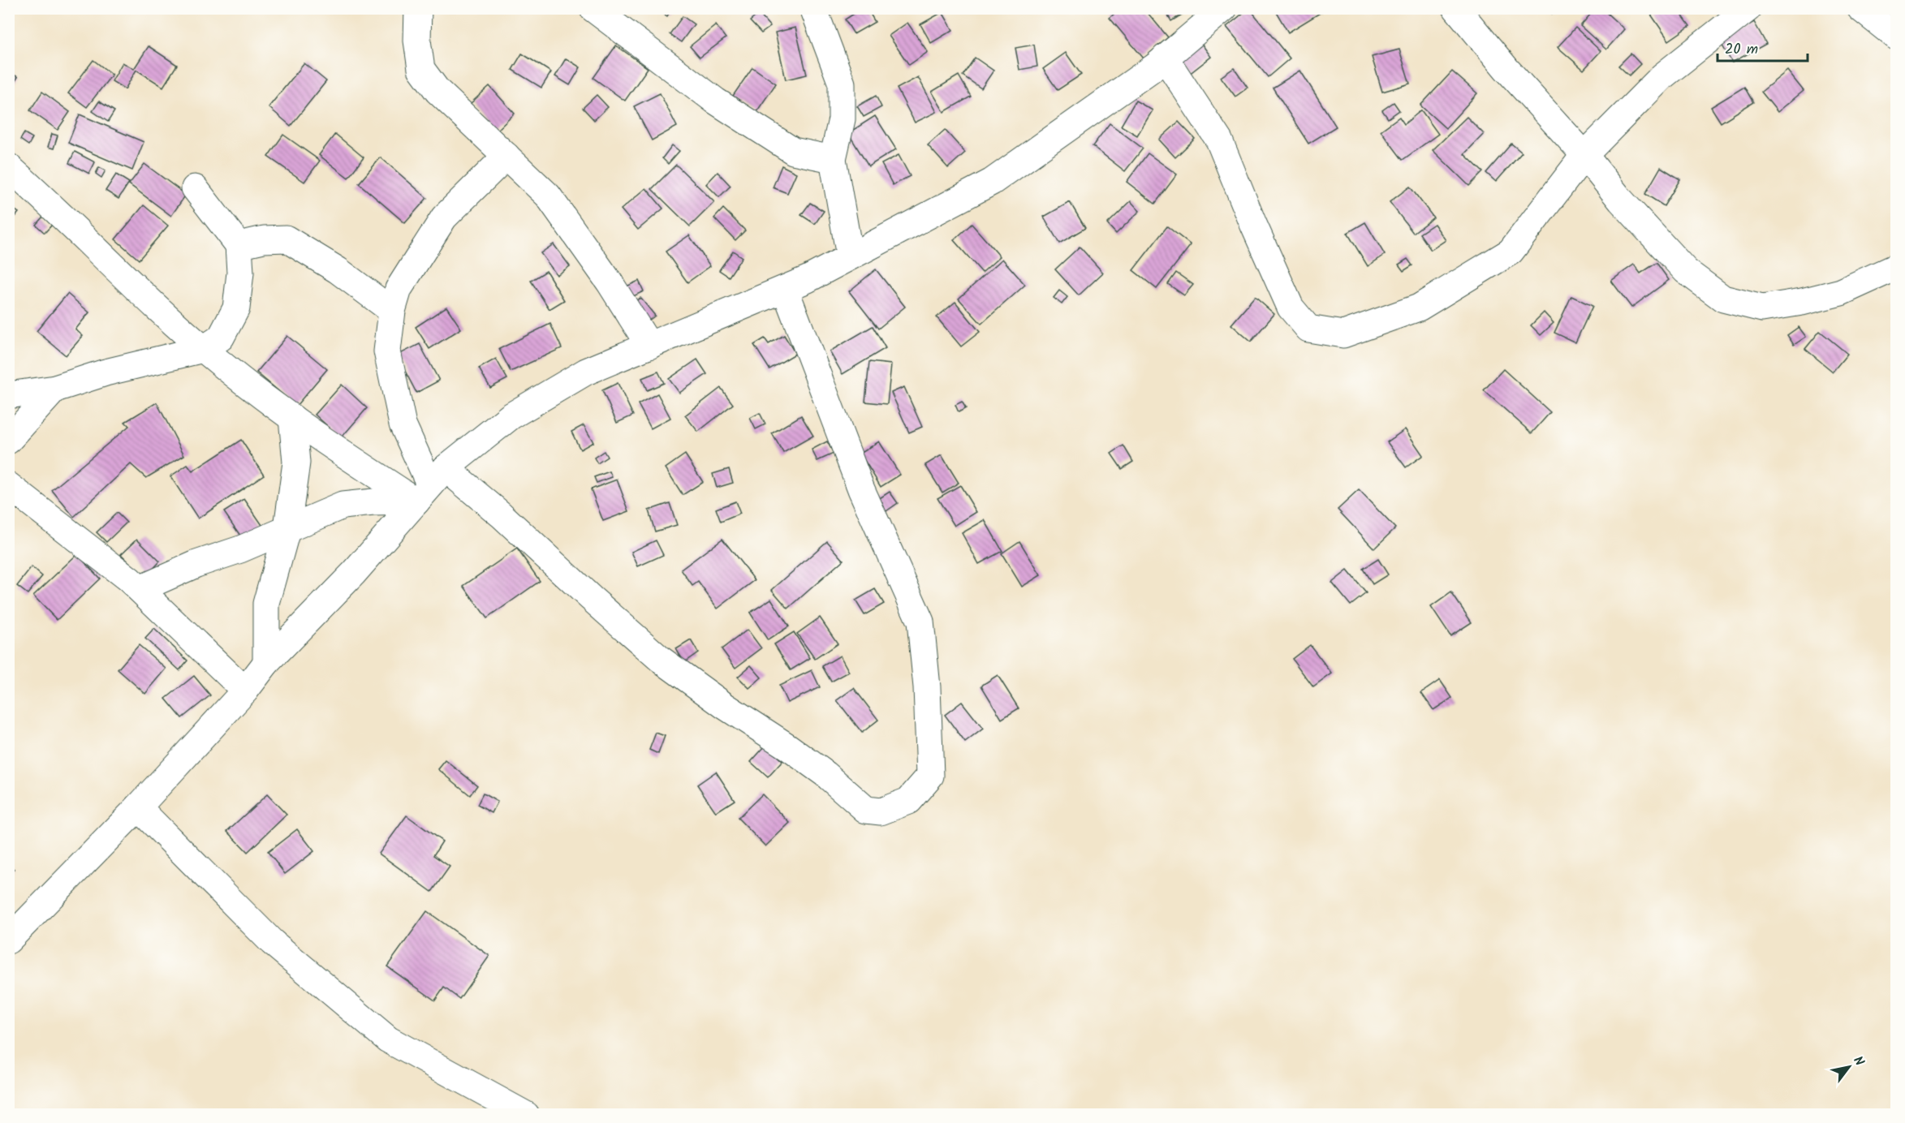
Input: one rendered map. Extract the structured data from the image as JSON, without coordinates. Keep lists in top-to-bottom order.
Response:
{
  "scale_bar": "20 m",
  "north": "top right"
}
